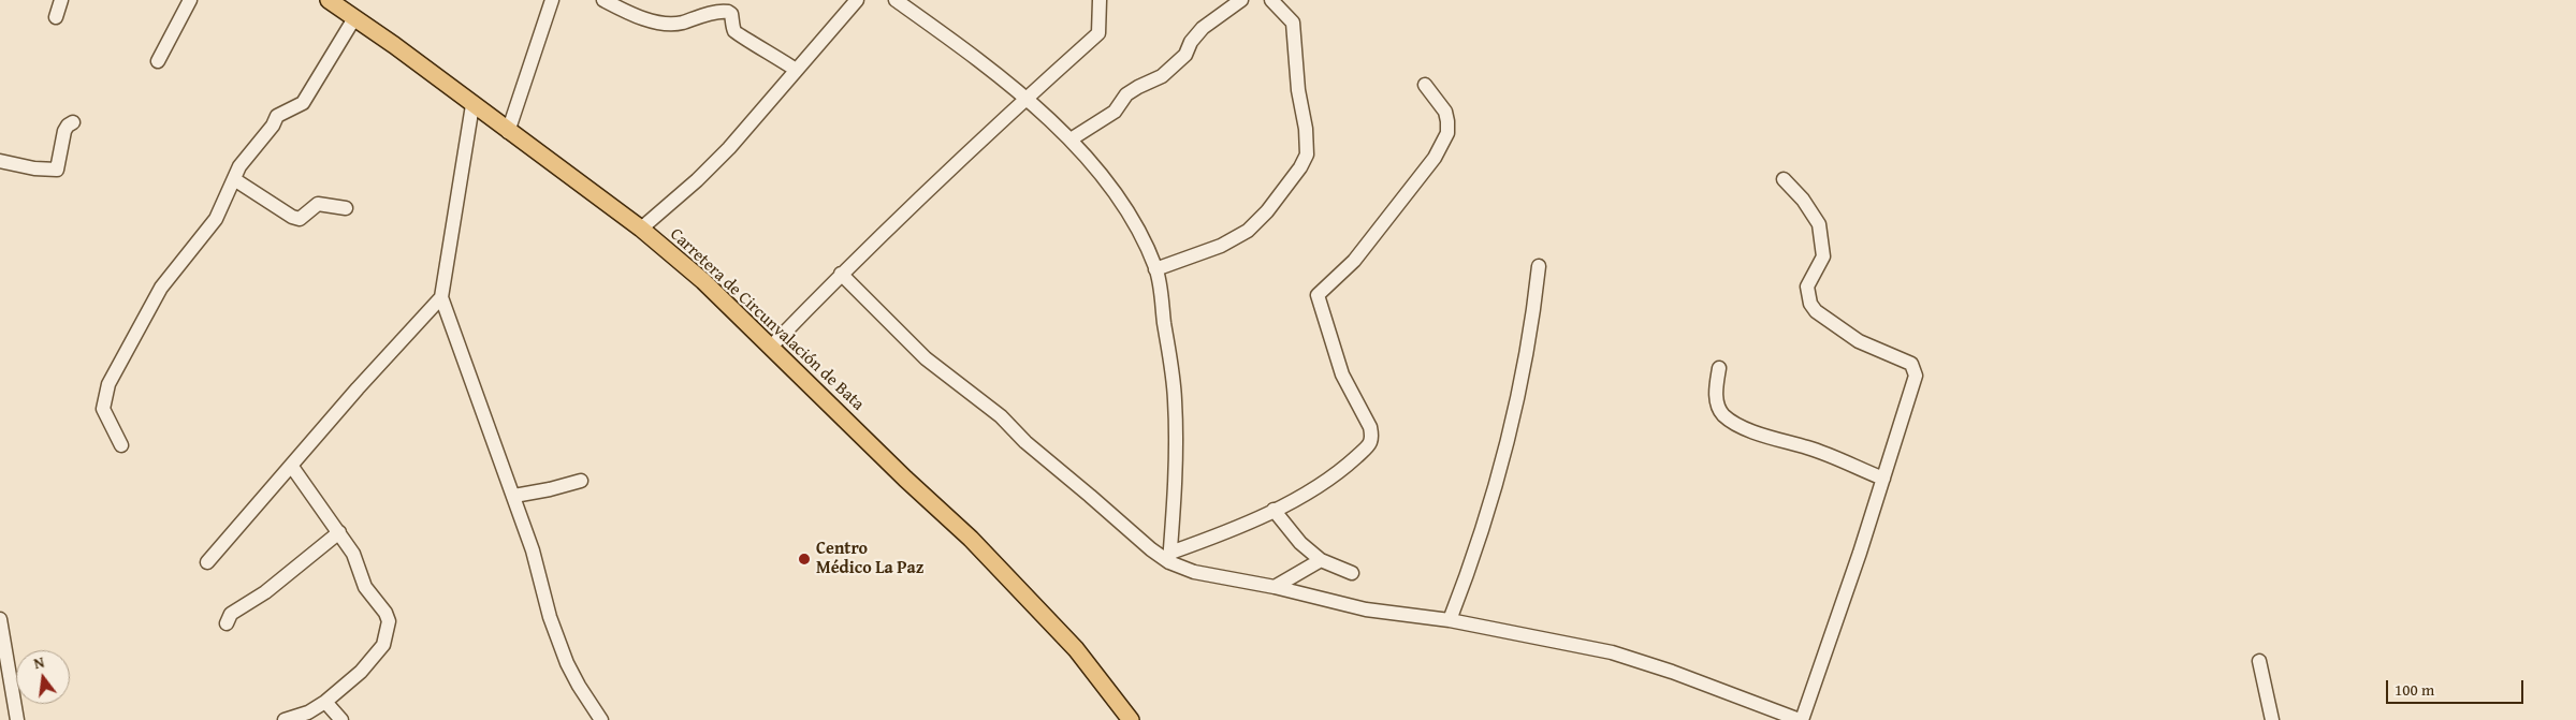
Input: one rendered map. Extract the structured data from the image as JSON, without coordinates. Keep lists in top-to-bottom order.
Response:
{
  "streets": {
    "main road": ["Carretera de Circunvalación de Bata"]
  },
  "places": ["Centro Médico La Paz"],
  "scale_bar": "100 m",
  "north": "top"
}
